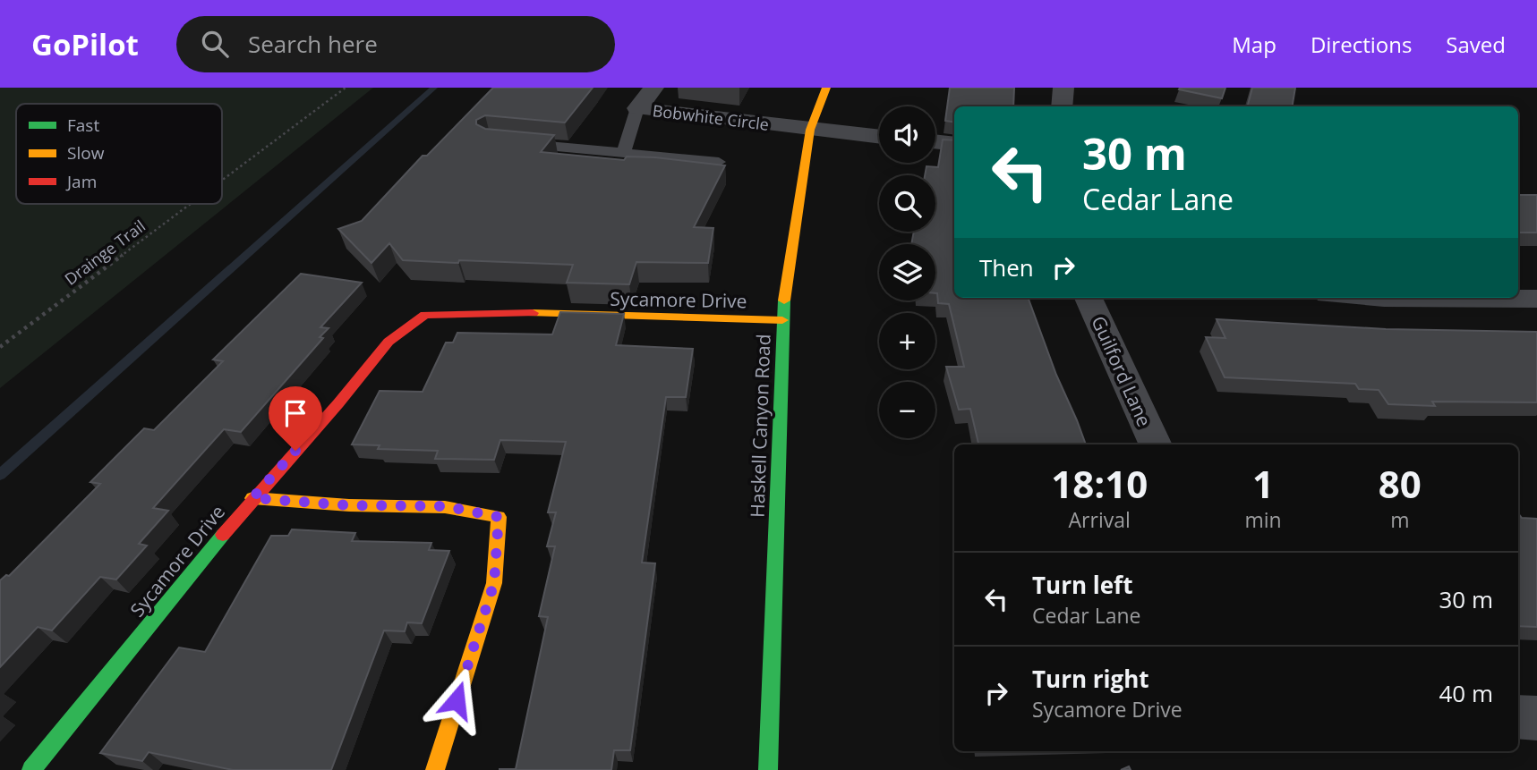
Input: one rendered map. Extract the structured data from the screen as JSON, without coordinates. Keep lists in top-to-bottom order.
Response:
{
  "streets": {
    "street": [
      "Bobwhite Circle",
      "Sycamore Drive",
      "Guilford Lane",
      "Haskell Canyon Road"
    ],
    "path": ["Drainge Trail"]
  },
  "crossings": [
    ["Bobwhite Circle", "Haskell Canyon Road"],
    ["Sycamore Drive", "Haskell Canyon Road"]
  ],
  "legend": ["Fast", "Slow", "Jam"],
  "page": {
    "header": "GoPilot",
    "search": "Search here",
    "nav": ["Map", "Directions", "Saved"],
    "map_buttons": ["+", "−"],
    "turn": ["30 m", "Cedar Lane"],
    "then": "Then",
    "eta": [
      "18:10",
      "Arrival",
      "1",
      "min",
      "80",
      "m"
    ],
    "list": [
      {
        "name": "Turn left",
        "note": "Cedar Lane",
        "value": "30 m"
      },
      {
        "name": "Turn right",
        "note": "Sycamore Drive",
        "value": "40 m"
      }
    ]
  }
}
